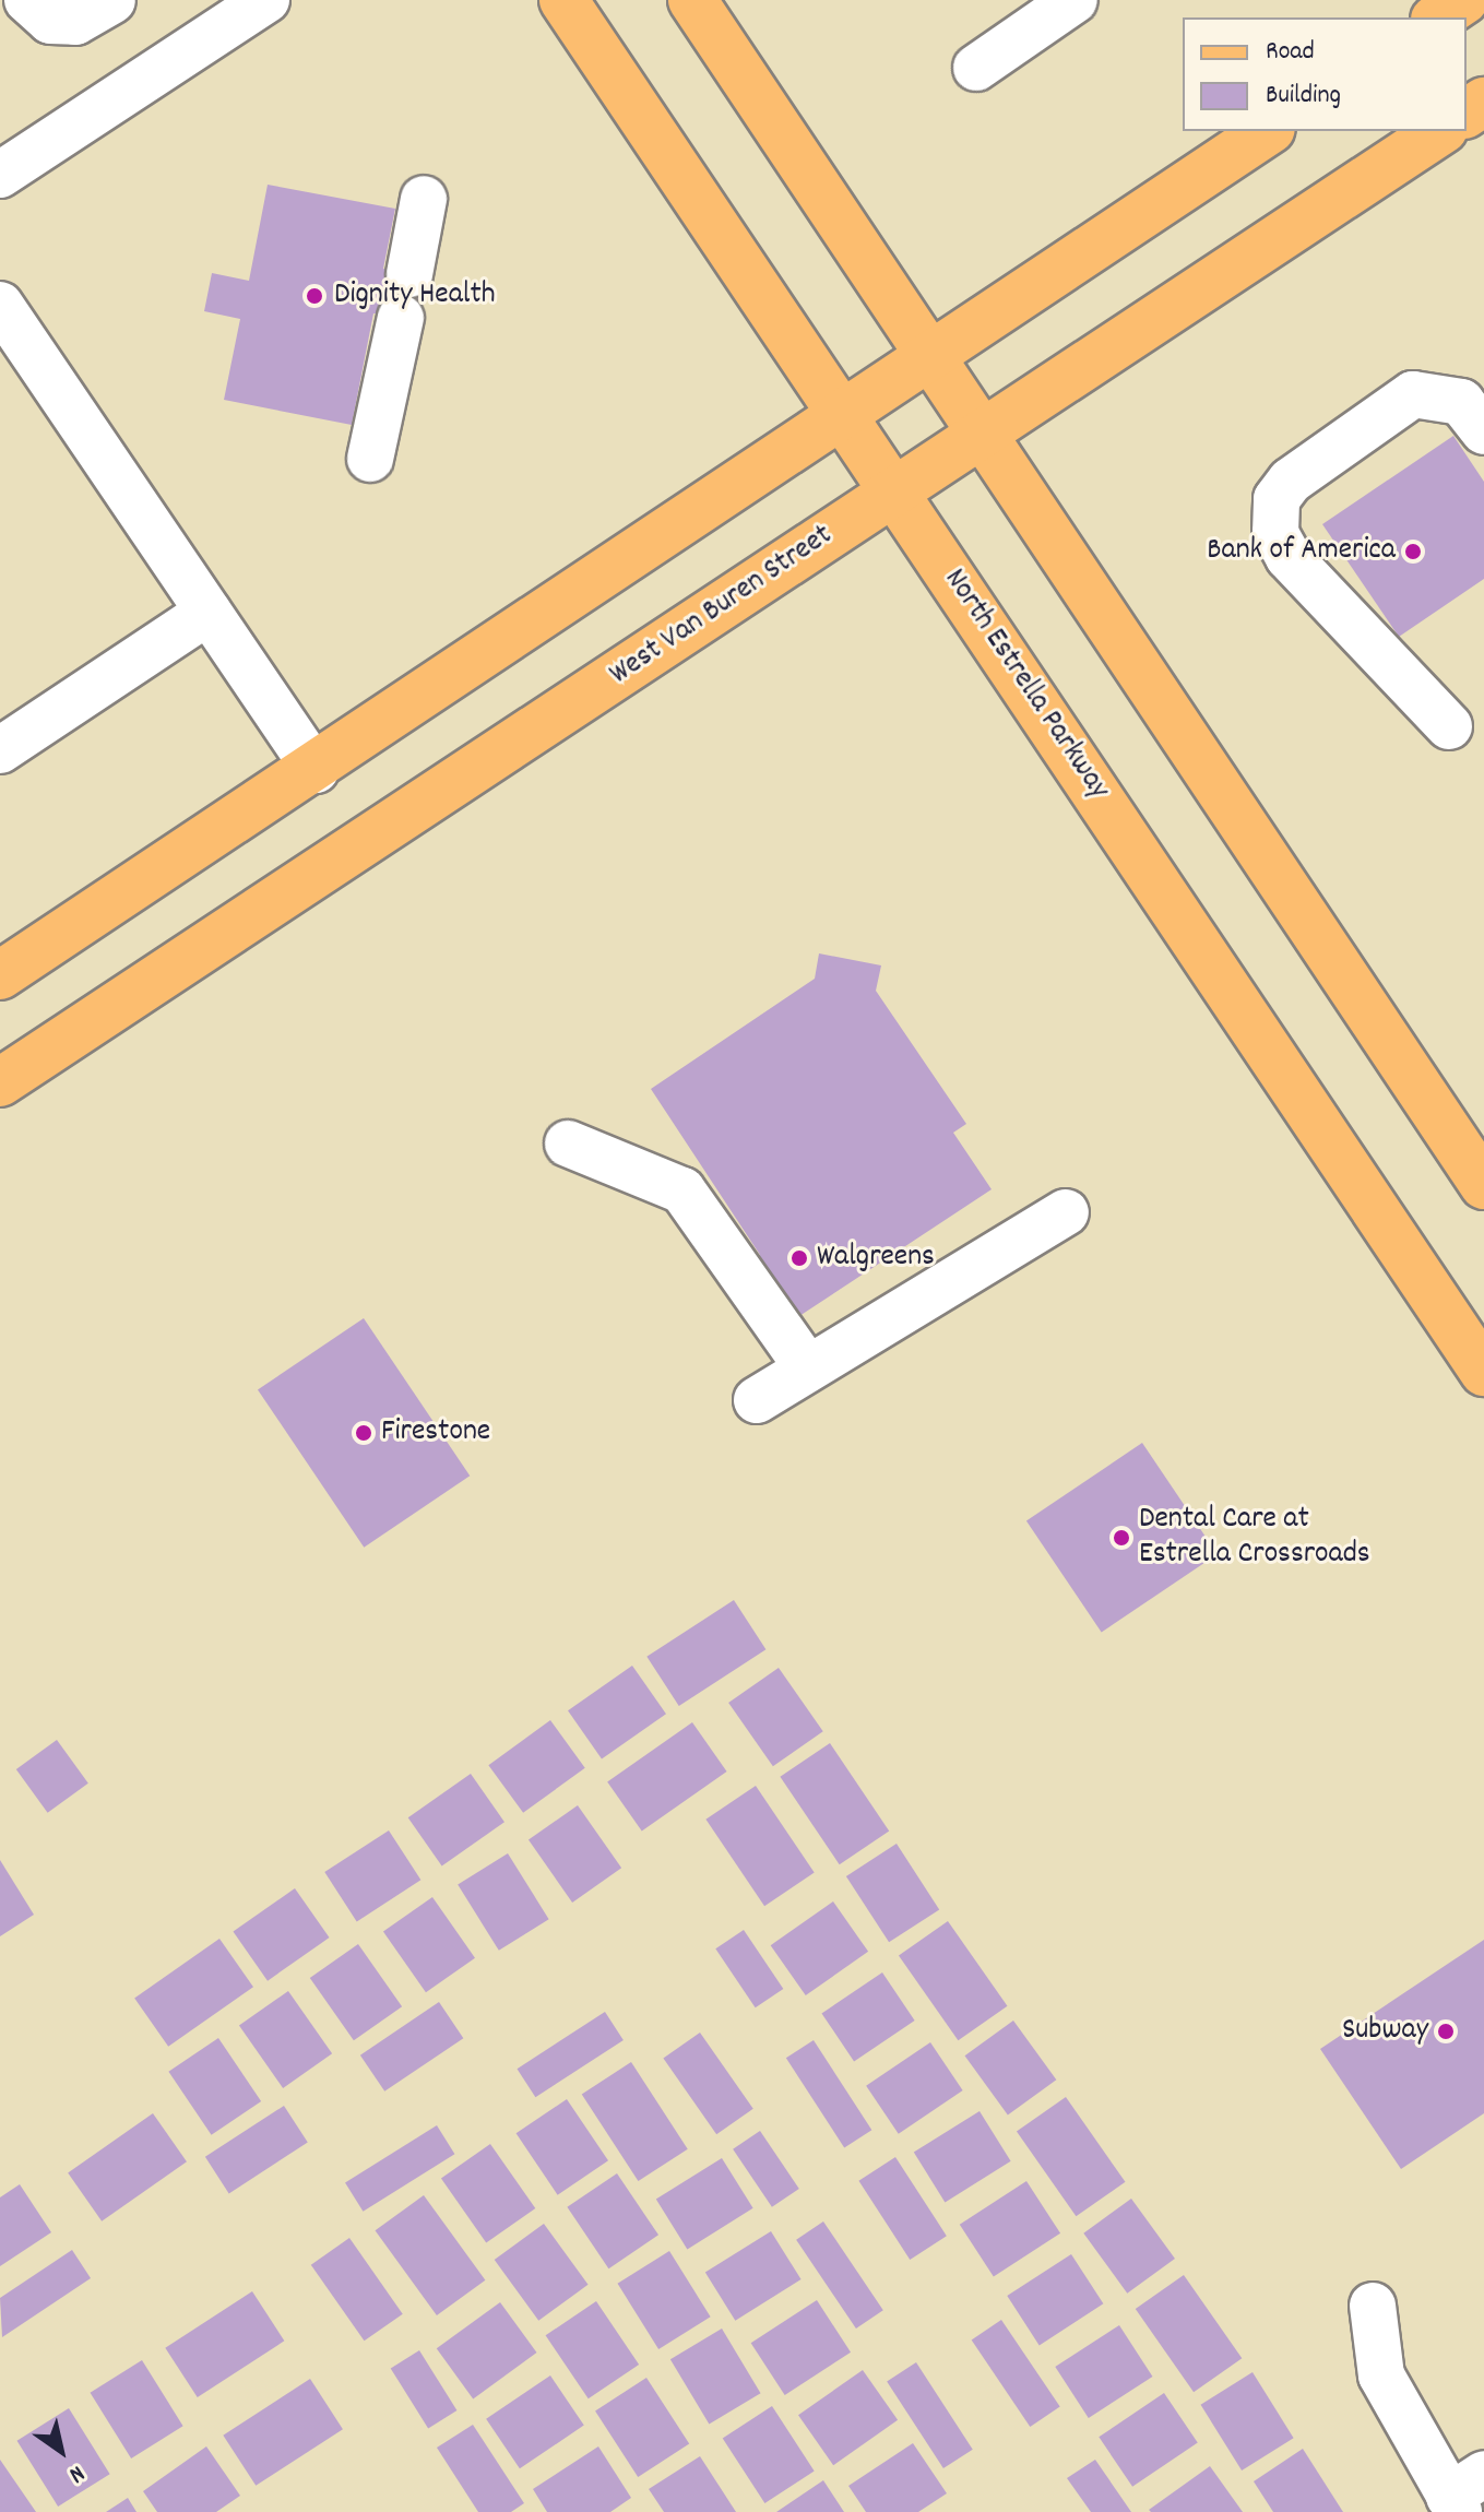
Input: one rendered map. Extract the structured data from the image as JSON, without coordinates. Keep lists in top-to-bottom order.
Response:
{
  "streets": {
    "main road": ["West Van Buren Street", "North Estrella Parkway"]
  },
  "crossings": [
    ["West Van Buren Street", "North Estrella Parkway"]
  ],
  "places": [
    "Dignity Health",
    "Bank of America",
    "Walgreens",
    "Firestone",
    "Dental Care at Estrella Crossroads",
    "Subway"
  ],
  "legend": ["Road", "Building"],
  "north": "bottom right"
}
